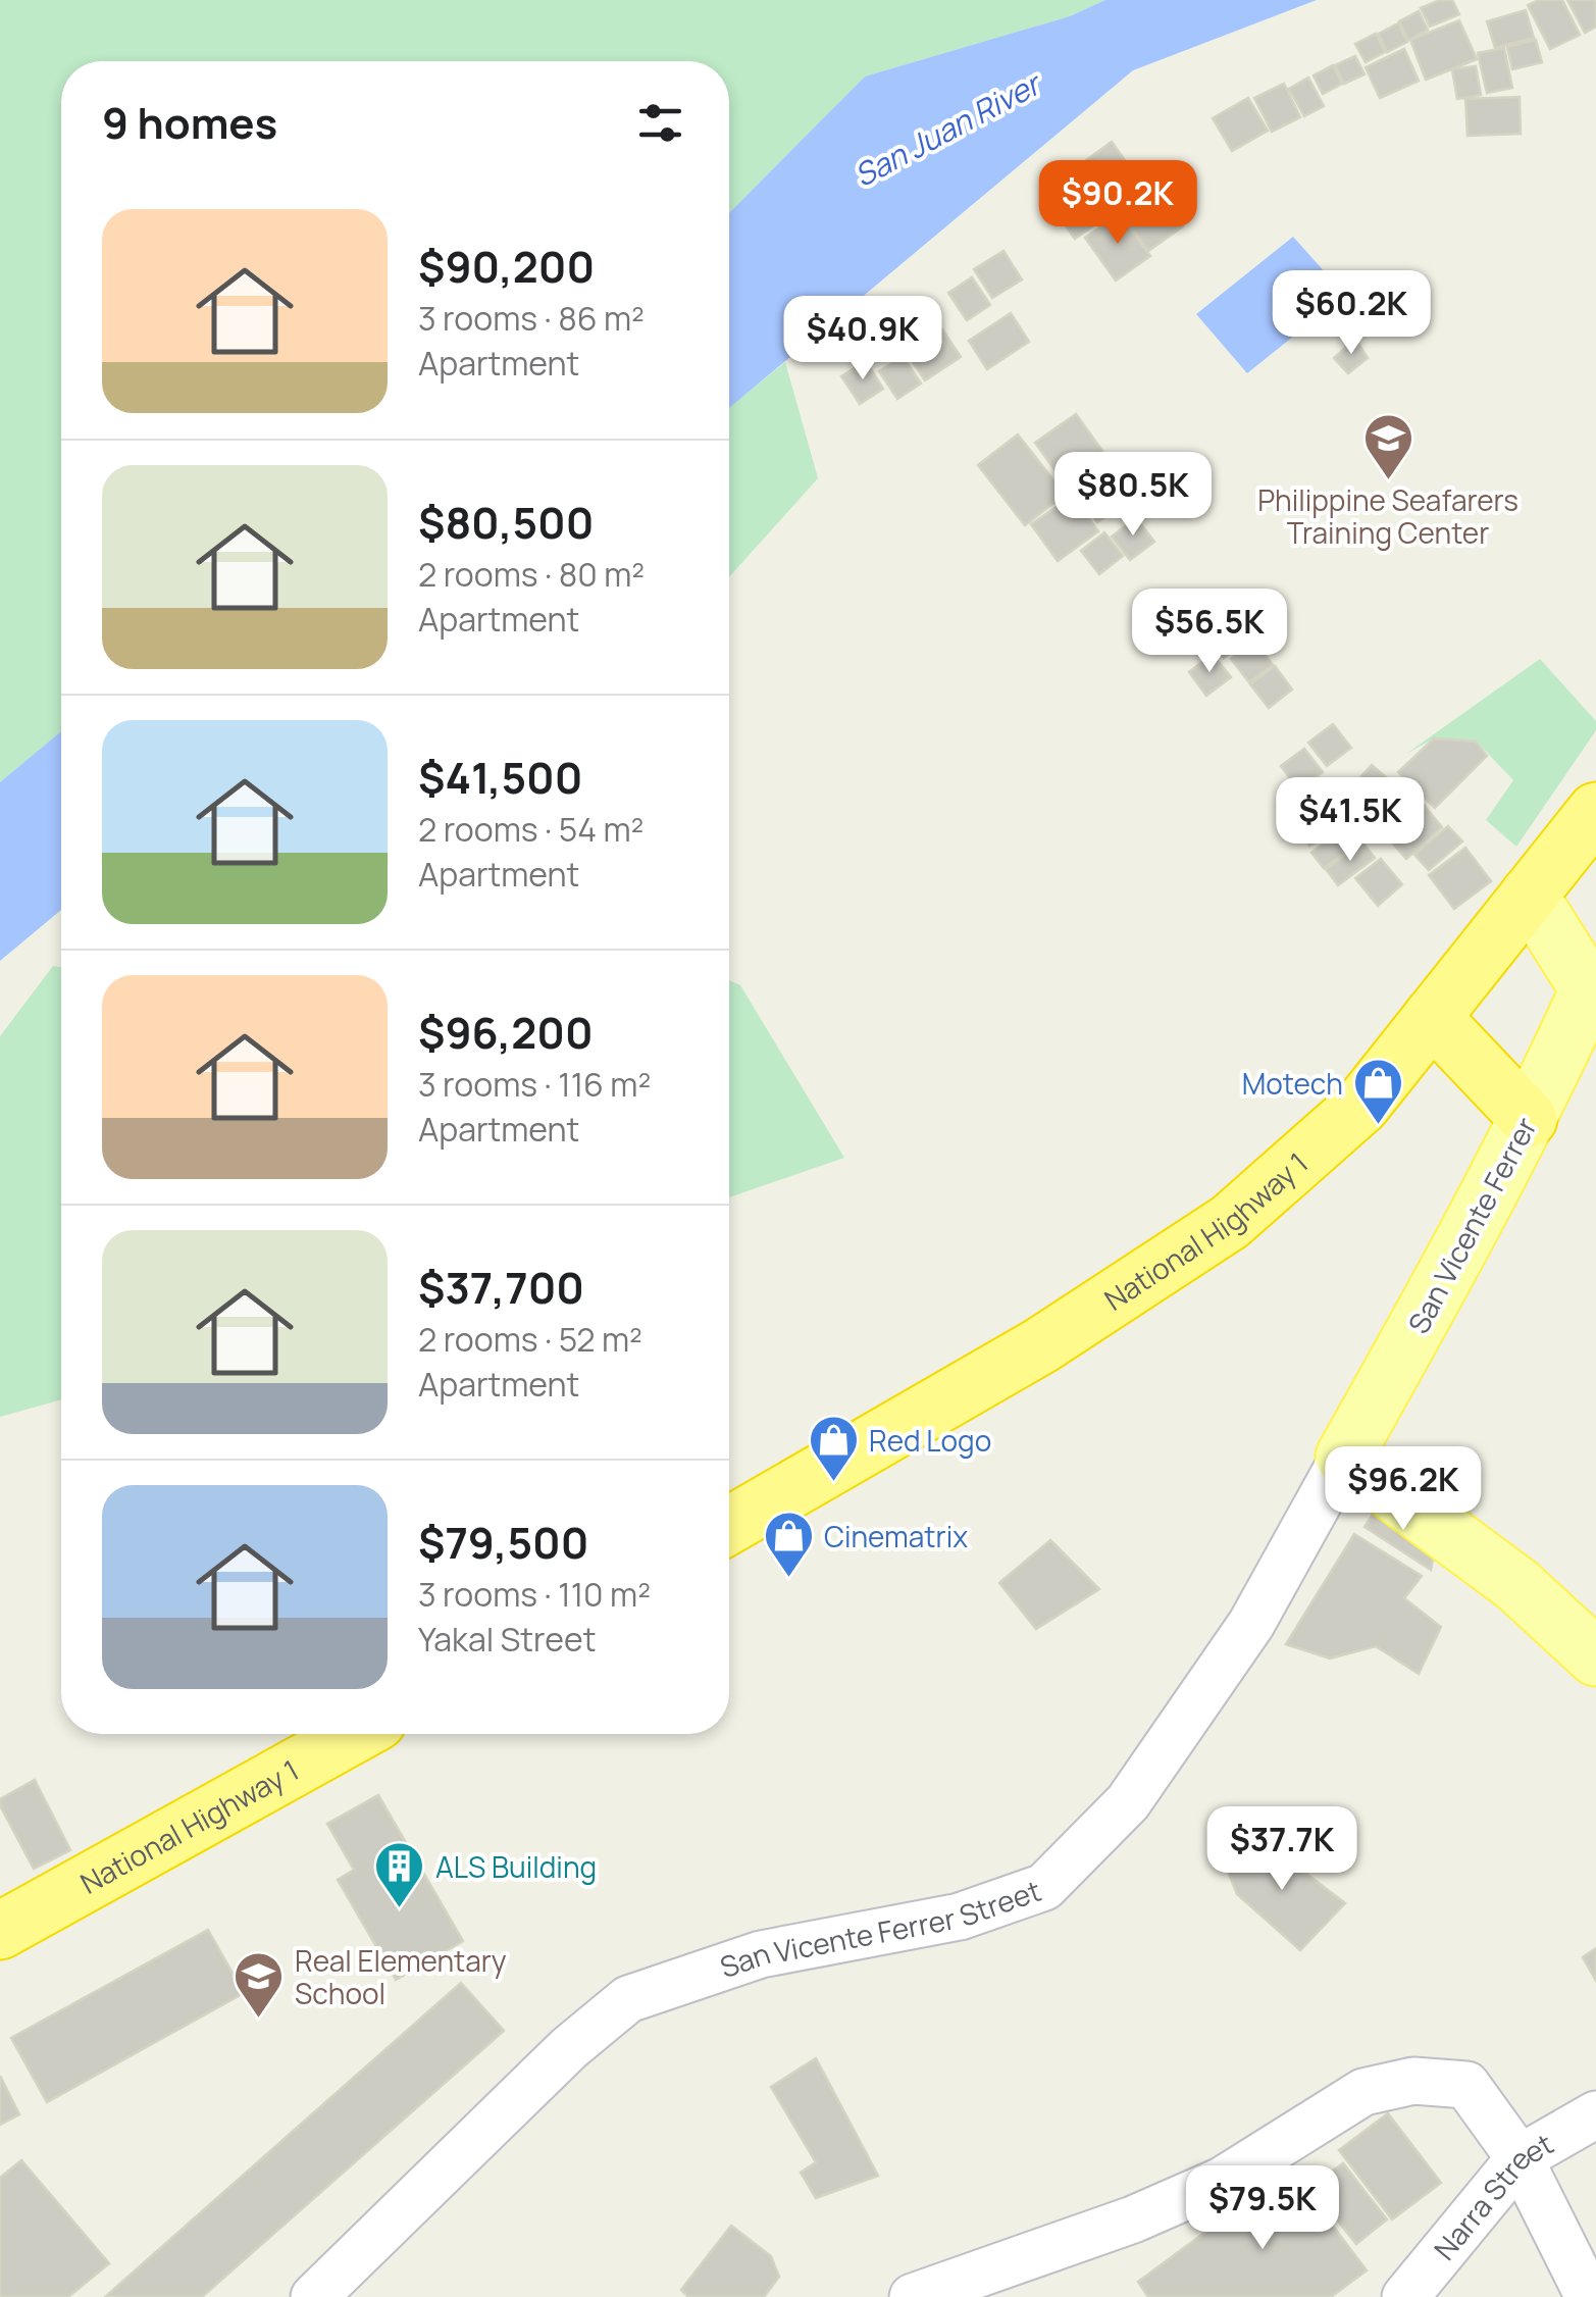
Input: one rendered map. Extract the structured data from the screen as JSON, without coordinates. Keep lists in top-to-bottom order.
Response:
{
  "streets": {
    "highway": ["National Highway 1"],
    "main road": ["San Vicente Ferrer"],
    "street": ["San Vicente Ferrer Street", "Narra Street"]
  },
  "crossings": [
    ["San Vicente Ferrer", "San Vicente Ferrer Street"]
  ],
  "water": ["San Juan River"],
  "places": {
    "school or university": ["Philippine Seafarers Training Center", "Real Elementary School"],
    "shop": ["Motech", "Red Logo", "Cinematrix"],
    "building": ["ALS Building"]
  },
  "page": {
    "heading": "9 homes",
    "price": [
      "$90.2K",
      "$60.2K",
      "$40.9K",
      "$80.5K",
      "$56.5K",
      "$41.5K",
      "$96.2K",
      "$37.7K",
      "$79.5K"
    ],
    "list": [
      {
        "name": "$90,200",
        "note": "3 rooms · 86 m² · Apartment"
      },
      {
        "name": "$80,500",
        "note": "2 rooms · 80 m² · Apartment"
      },
      {
        "name": "$41,500",
        "note": "2 rooms · 54 m² · Apartment"
      },
      {
        "name": "$96,200",
        "note": "3 rooms · 116 m² · Apartment"
      },
      {
        "name": "$37,700",
        "note": "2 rooms · 52 m² · Apartment"
      },
      {
        "name": "$79,500",
        "note": "3 rooms · 110 m² · Yakal Street"
      }
    ]
  }
}
